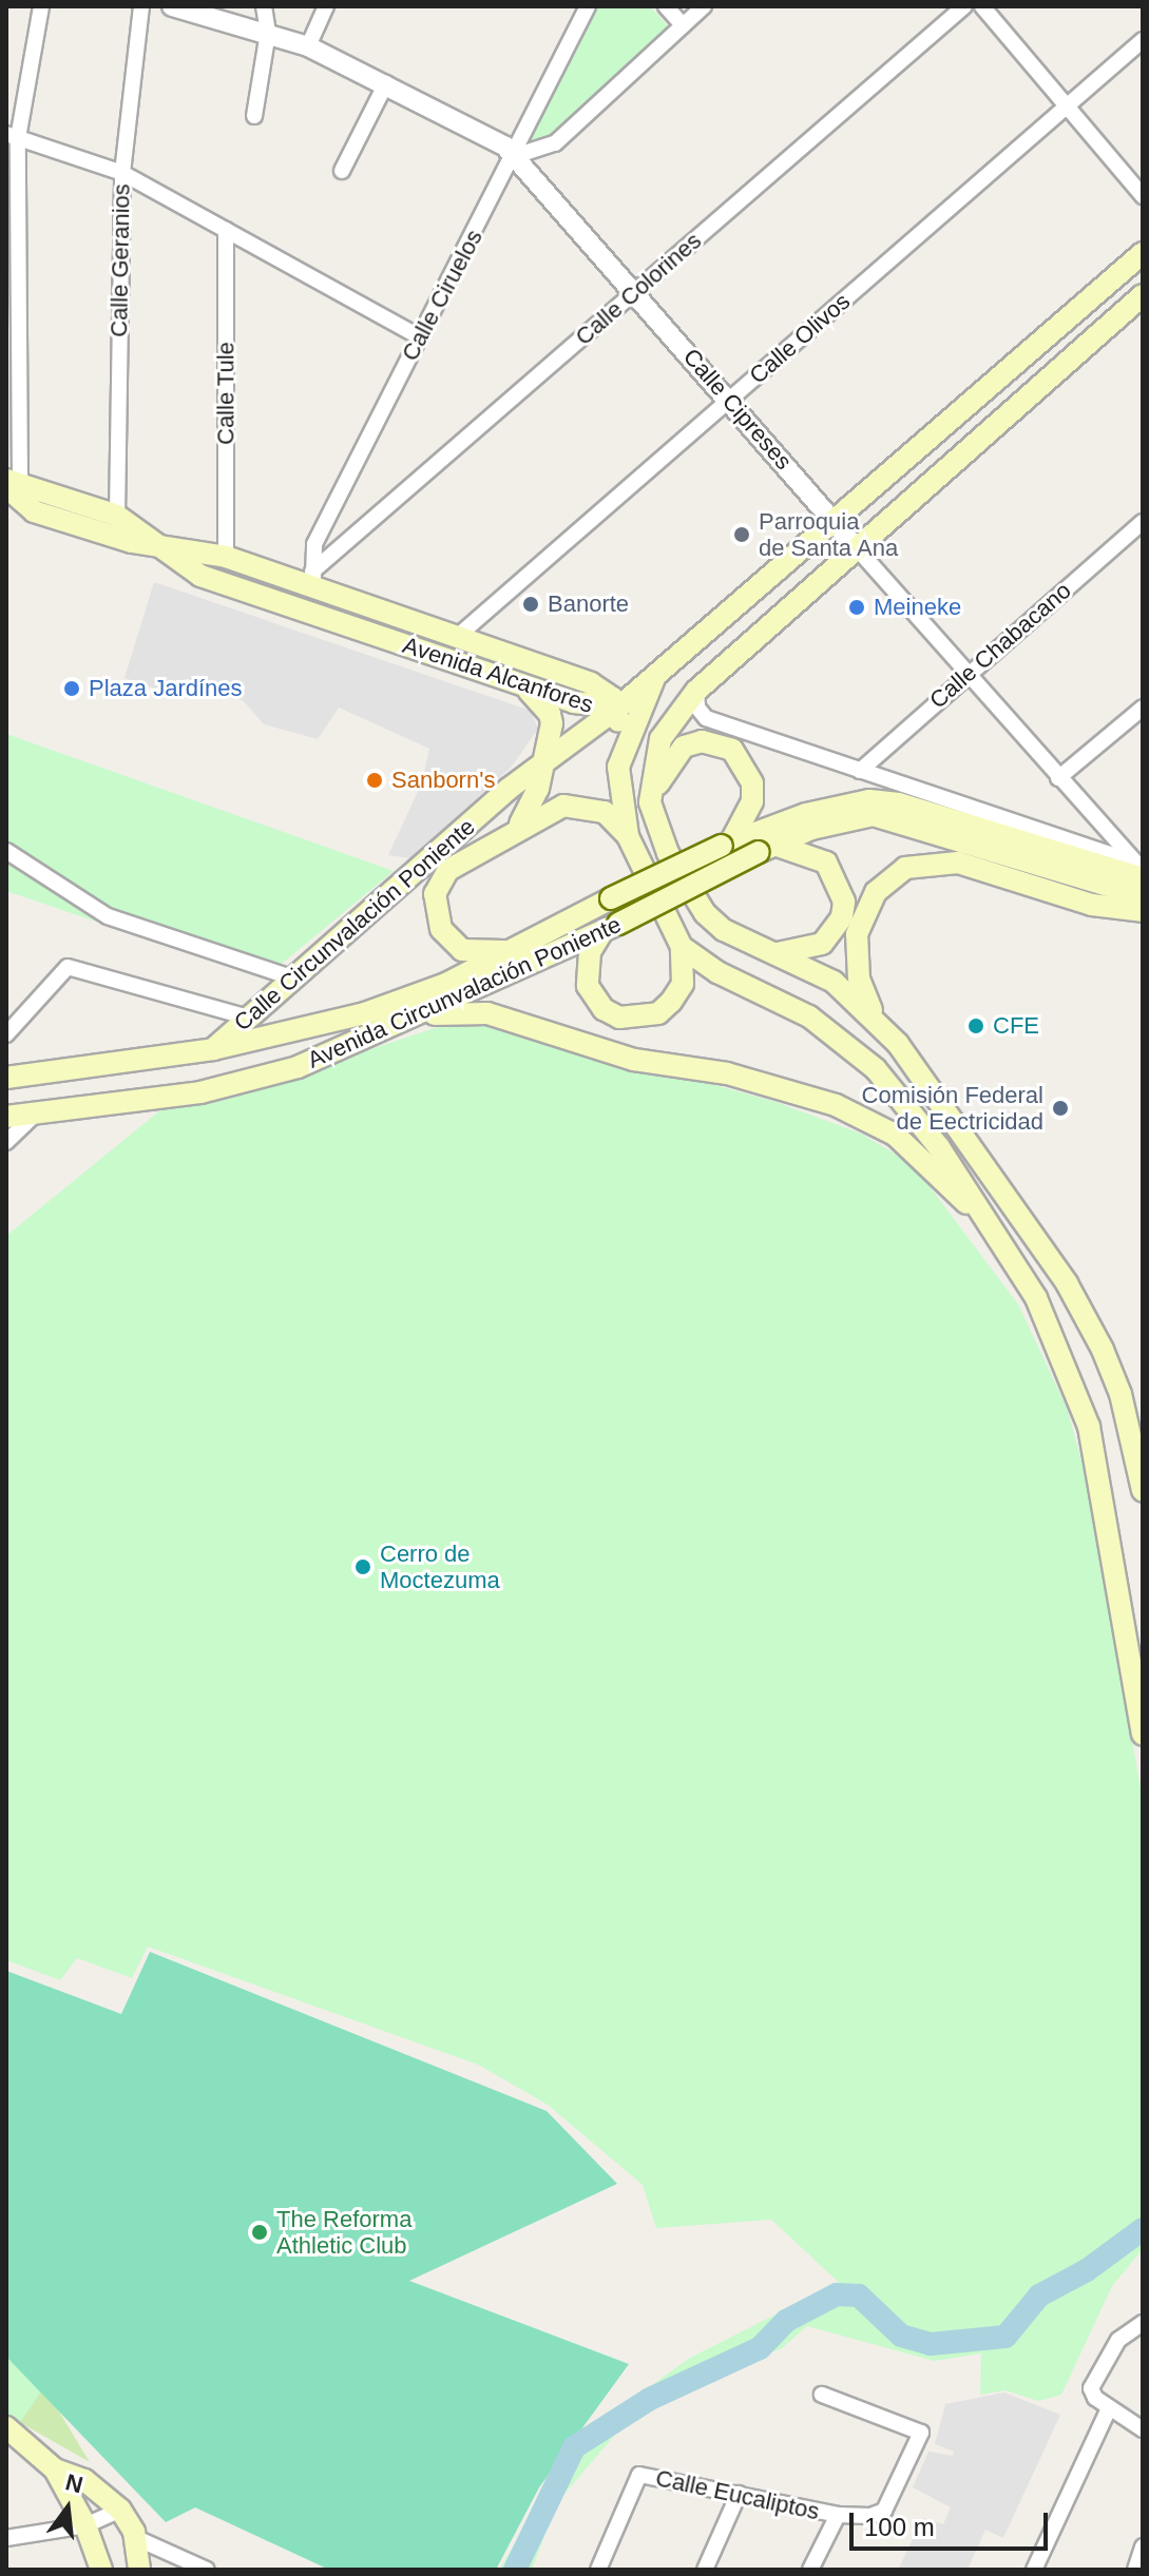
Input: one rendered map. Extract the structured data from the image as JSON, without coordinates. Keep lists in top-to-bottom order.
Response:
{
  "streets": {
    "main road": ["Avenida Alcanfores", "Calle Circunvalación Poniente", "Avenida Circunvalación Poniente"],
    "street": [
      "Calle Geranios",
      "Calle Colorines",
      "Calle Ciruelos",
      "Calle Olivos",
      "Calle Tule",
      "Calle Cipreses",
      "Calle Chabacano",
      "Calle Eucaliptos"
    ]
  },
  "crossings": [
    ["Calle Geranios", "Avenida Alcanfores"],
    ["Calle Colorines", "Calle Ciruelos"],
    ["Calle Colorines", "Calle Cipreses"],
    ["Calle Colorines", "Avenida Alcanfores"],
    ["Calle Ciruelos", "Calle Cipreses"],
    ["Calle Ciruelos", "Avenida Alcanfores"],
    ["Calle Olivos", "Calle Cipreses"],
    ["Calle Olivos", "Avenida Alcanfores"],
    ["Calle Tule", "Avenida Alcanfores"],
    ["Calle Cipreses", "Calle Chabacano"],
    ["Calle Cipreses", "Calle Circunvalación Poniente"],
    ["Avenida Alcanfores", "Calle Circunvalación Poniente"],
    ["Calle Circunvalación Poniente", "Avenida Circunvalación Poniente"]
  ],
  "places": [
    "Parroquia de Santa Ana",
    "Banorte",
    "Meineke",
    "Plaza Jardínes",
    "Sanborn's",
    "CFE",
    "Comisión Federal de Eectricidad",
    "Cerro de Moctezuma",
    "The Reforma Athletic Club"
  ],
  "scale_bar": "100 m",
  "north": "top"
}
